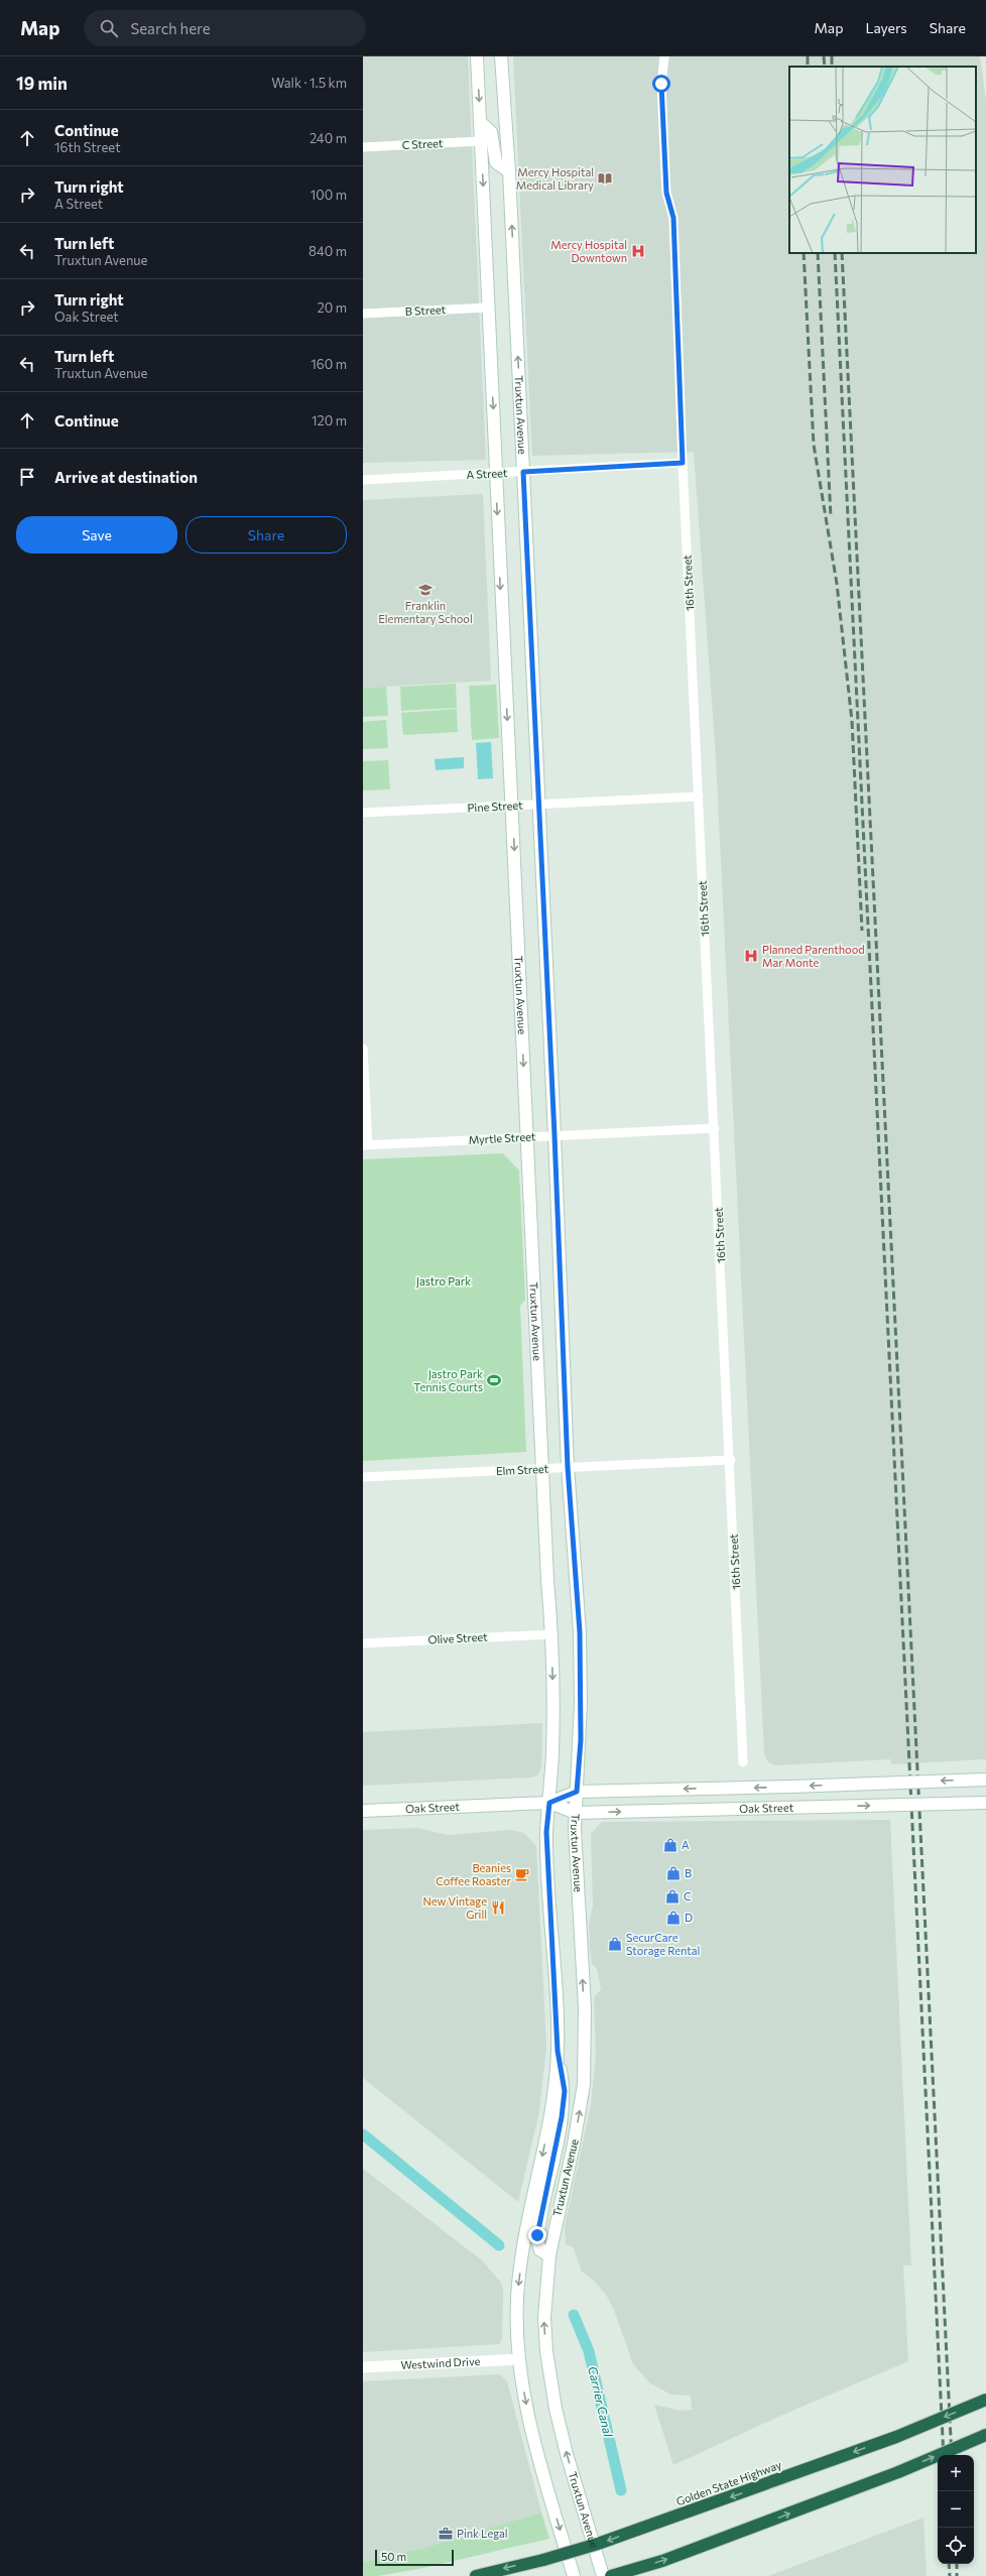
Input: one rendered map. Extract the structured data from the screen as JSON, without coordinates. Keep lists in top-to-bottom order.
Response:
{
  "streets": {
    "highway": ["Golden State Highway"],
    "main road": ["Truxtun Avenue", "Oak Street"],
    "street": [
      "C Street",
      "B Street",
      "A Street",
      "16th Street",
      "Pine Street",
      "Myrtle Street",
      "Elm Street",
      "Olive Street",
      "Westwind Drive"
    ]
  },
  "crossings": [
    ["C Street", "Truxtun Avenue"],
    ["B Street", "Truxtun Avenue"],
    ["Truxtun Avenue", "A Street"],
    ["Truxtun Avenue", "Pine Street"],
    ["Truxtun Avenue", "Myrtle Street"],
    ["Truxtun Avenue", "Elm Street"],
    ["Truxtun Avenue", "Olive Street"],
    ["Truxtun Avenue", "Oak Street"],
    ["Truxtun Avenue", "Westwind Drive"],
    ["A Street", "16th Street"],
    ["16th Street", "Pine Street"],
    ["16th Street", "Myrtle Street"],
    ["16th Street", "Elm Street"]
  ],
  "water": ["Carrier Canal"],
  "parks": ["Jastro Park"],
  "places": {
    "library": ["Mercy Hospital Medical Library"],
    "hospital": ["Mercy Hospital Downtown", "Planned Parenthood Mar Monte"],
    "school or university": ["Franklin Elementary School"],
    "sports": ["Jastro Park Tennis Courts"],
    "shop": [
      "A",
      "B",
      "C",
      "D",
      "SecurCare Storage Rental"
    ],
    "cafe": ["Beanies Coffee Roaster"],
    "restaurant": ["New Vintage Grill"],
    "office": ["Pink Legal"]
  },
  "scale_bar": "50 m",
  "page": {
    "header": "Map",
    "search": "Search here",
    "nav": ["Map", "Layers", "Share"],
    "heading": ["19 min", "Walk · 1.5 km"],
    "list": [
      ["Continue", "16th Street", "240 m"],
      ["Turn right", "A Street", "100 m"],
      ["Turn left", "Truxtun Avenue", "840 m"],
      ["Turn right", "Oak Street", "20 m"],
      ["Turn left", "Truxtun Avenue", "160 m"],
      ["Continue", "120 m"],
      "Arrive at destination"
    ],
    "buttons": ["Save", "Share"],
    "map_buttons": ["+", "−"],
    "scale": "50 m"
  }
}
